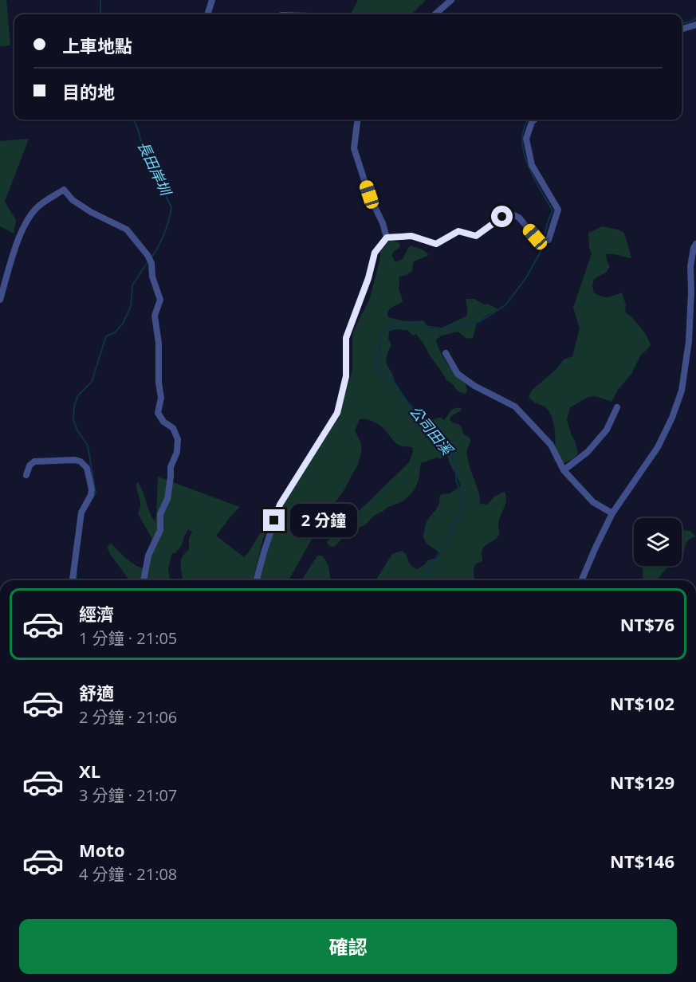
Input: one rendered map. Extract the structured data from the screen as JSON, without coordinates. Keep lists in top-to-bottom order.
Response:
{
  "water": ["長田岸圳", "公司田溪"],
  "page": {
    "banner": ["上車地點", "目的地"],
    "bubble": "2 分鐘",
    "list": [
      {
        "name": "經濟",
        "note": "1 分鐘 · 21:05",
        "value": "NT$76"
      },
      {
        "name": "舒適",
        "note": "2 分鐘 · 21:06",
        "value": "NT$102"
      },
      {
        "name": "XL",
        "note": "3 分鐘 · 21:07",
        "value": "NT$129"
      },
      {
        "name": "Moto",
        "note": "4 分鐘 · 21:08",
        "value": "NT$146"
      }
    ],
    "buttons": "確認"
  }
}
